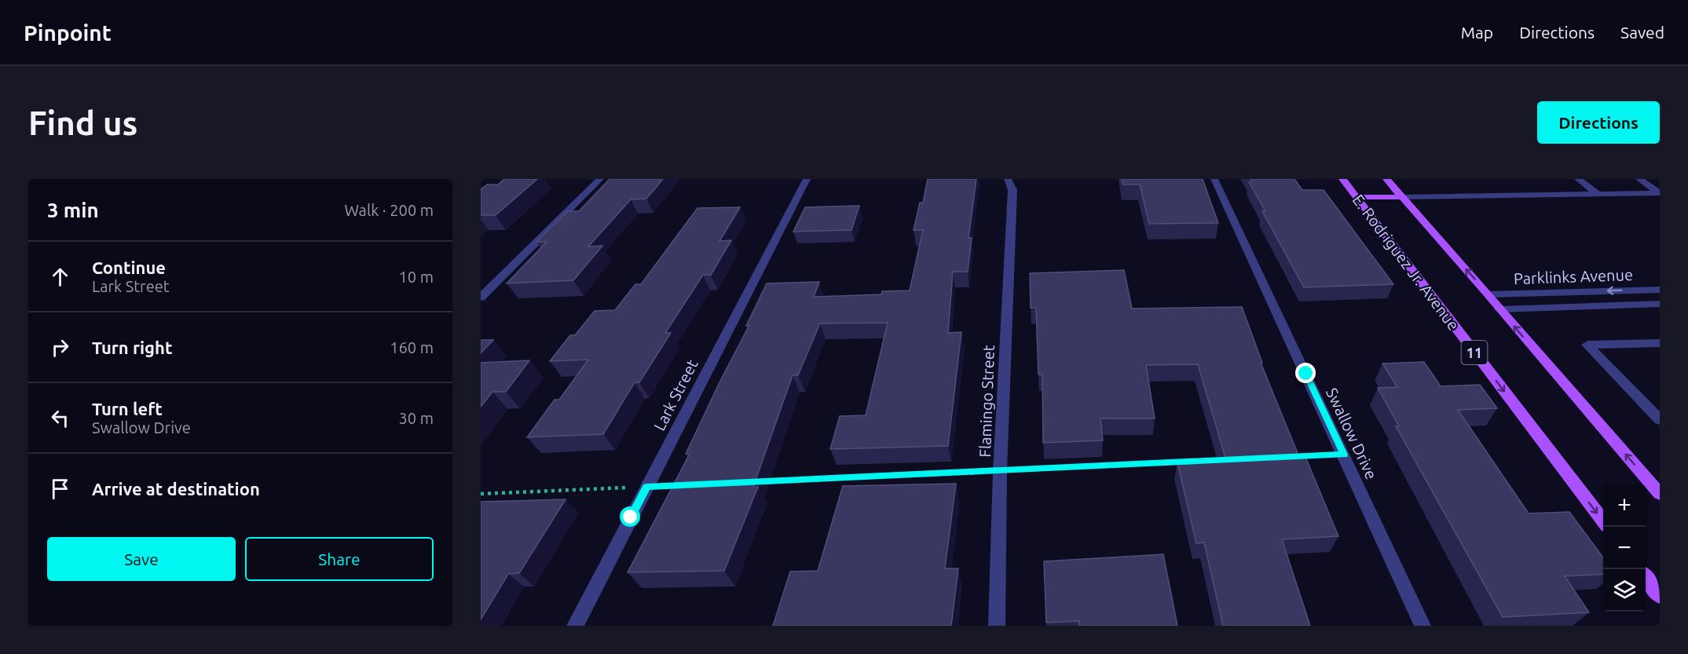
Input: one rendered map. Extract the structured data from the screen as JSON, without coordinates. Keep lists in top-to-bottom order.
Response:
{
  "streets": {
    "main road": ["E. Rodriguez Jr. Avenue", "11"],
    "street": [
      "Parklinks Avenue",
      "Lark Street",
      "Flamingo Street",
      "Swallow Drive"
    ]
  },
  "page": {
    "header": "Pinpoint",
    "nav": ["Map", "Directions", "Saved"],
    "buttons": [
      "Directions",
      ["Save", "Share"]
    ],
    "title": "Find us",
    "heading": ["3 min", "Walk · 200 m"],
    "list": [
      ["Continue", "Lark Street", "10 m"],
      ["Turn right", "160 m"],
      ["Turn left", "Swallow Drive", "30 m"],
      "Arrive at destination"
    ],
    "map_buttons": ["+", "−"]
  }
}
